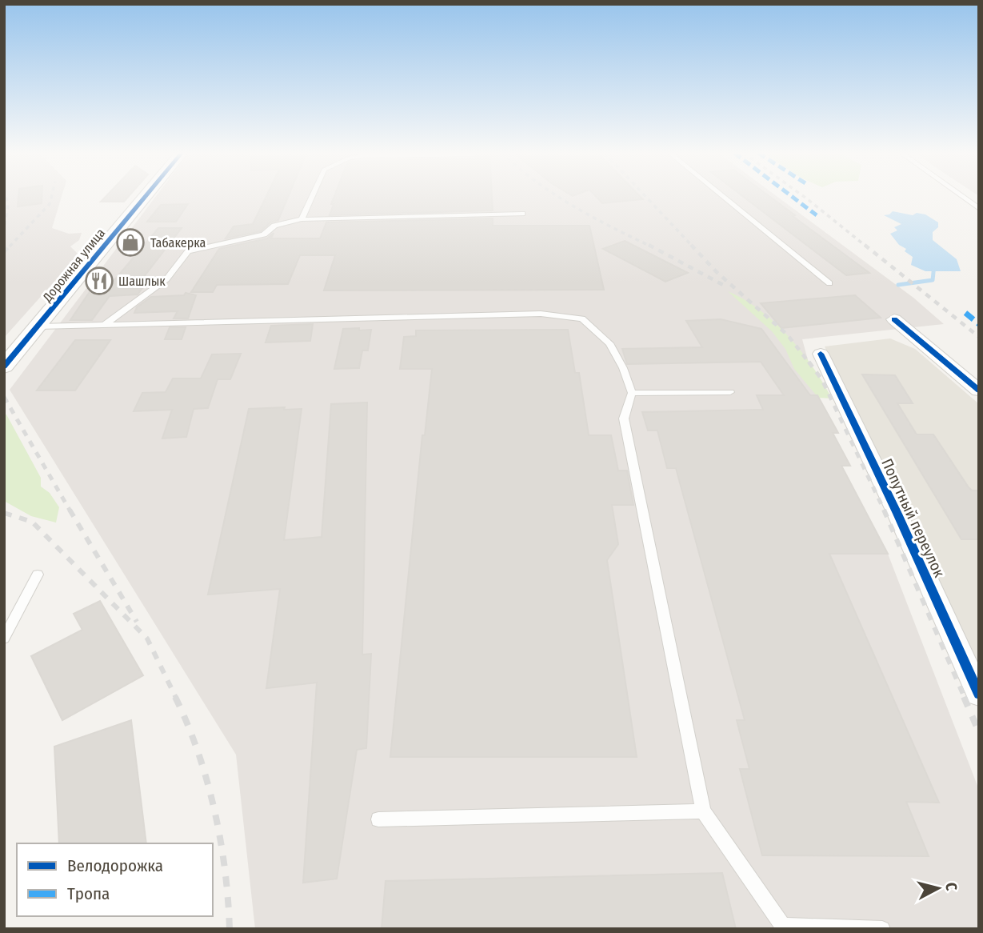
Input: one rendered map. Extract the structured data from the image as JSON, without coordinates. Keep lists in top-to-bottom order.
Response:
{
  "streets": {
    "street": ["Дорожная улица", "Попутный переулок"]
  },
  "places": {
    "shop": ["Табакерка"],
    "restaurant": ["Шашлык"]
  },
  "legend": ["Велодорожка", "Тропа"],
  "north": "right"
}
